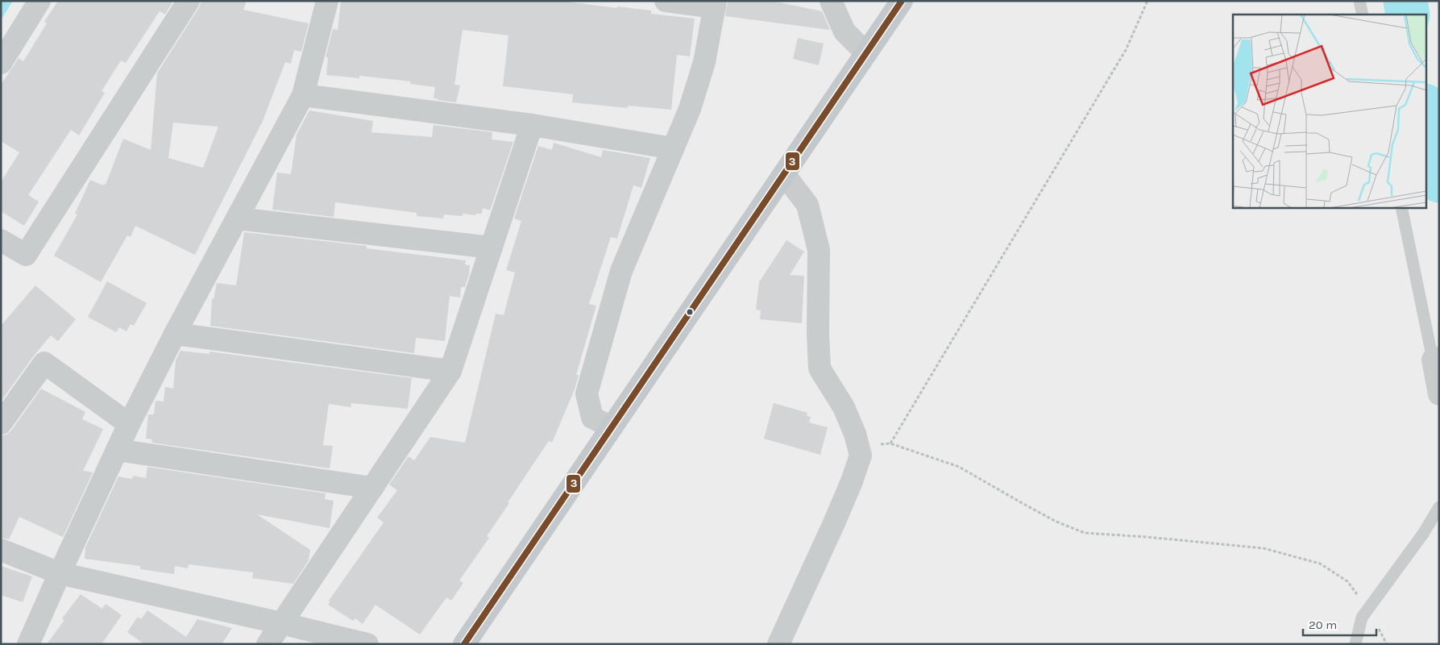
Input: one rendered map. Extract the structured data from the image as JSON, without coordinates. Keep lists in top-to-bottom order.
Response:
{
  "lines": ["transit line 3"],
  "scale_bar": "20 m"
}
